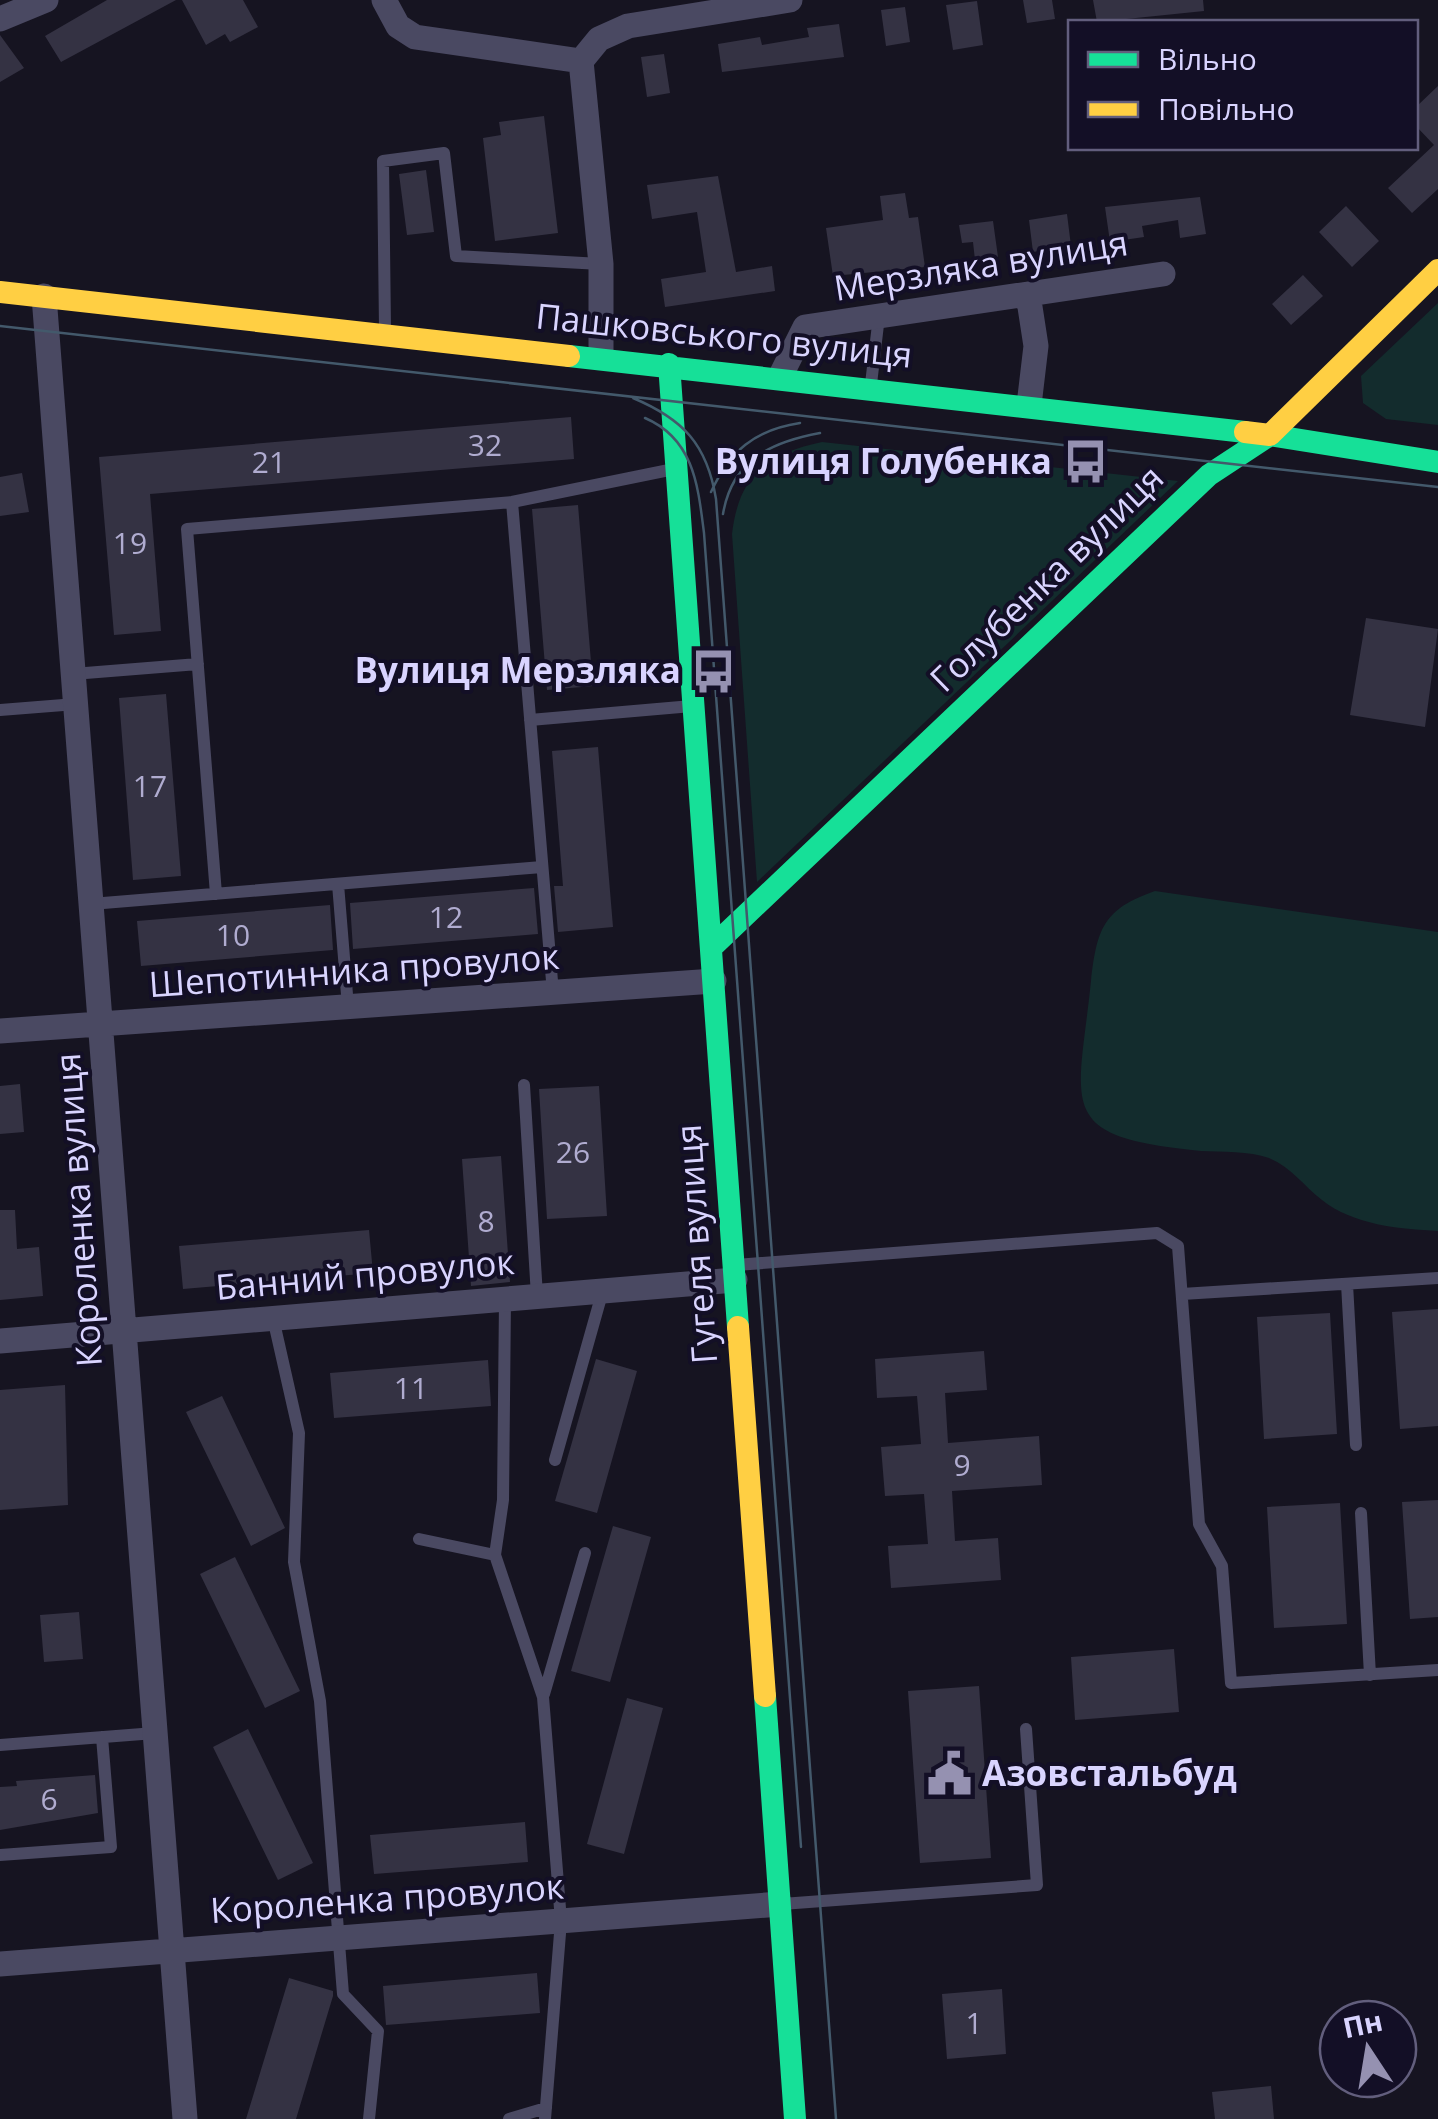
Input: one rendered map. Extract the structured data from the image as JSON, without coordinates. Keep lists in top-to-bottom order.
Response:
{
  "streets": {
    "main road": ["Пашковського вулиця", "Голубенка вулиця", "Гугеля вулиця"],
    "street": [
      "Мерзляка вулиця",
      "Шепотинника провулок",
      "Короленка вулиця",
      "Банний провулок",
      "Короленка провулок"
    ]
  },
  "crossings": [
    ["Мерзляка вулиця", "Пашковського вулиця"],
    ["Пашковського вулиця", "Голубенка вулиця"],
    ["Пашковського вулиця", "Короленка вулиця"],
    ["Пашковського вулиця", "Гугеля вулиця"],
    ["Голубенка вулиця", "Гугеля вулиця"],
    ["Шепотинника провулок", "Короленка вулиця"],
    ["Шепотинника провулок", "Гугеля вулиця"],
    ["Короленка вулиця", "Банний провулок"],
    ["Короленка вулиця", "Короленка провулок"],
    ["Гугеля вулиця", "Банний провулок"],
    ["Гугеля вулиця", "Короленка провулок"]
  ],
  "places": {
    "bus stop": ["Вулиця Голубенка", "Вулиця Мерзляка"],
    "public building": ["Азовстальбуд"]
  },
  "house_numbers": [
    "32",
    "21",
    "19",
    "17",
    "12",
    "10",
    "26",
    "8",
    "11",
    "9",
    "6",
    "1"
  ],
  "legend": ["Вільно", "Повільно"],
  "north": "top"
}
